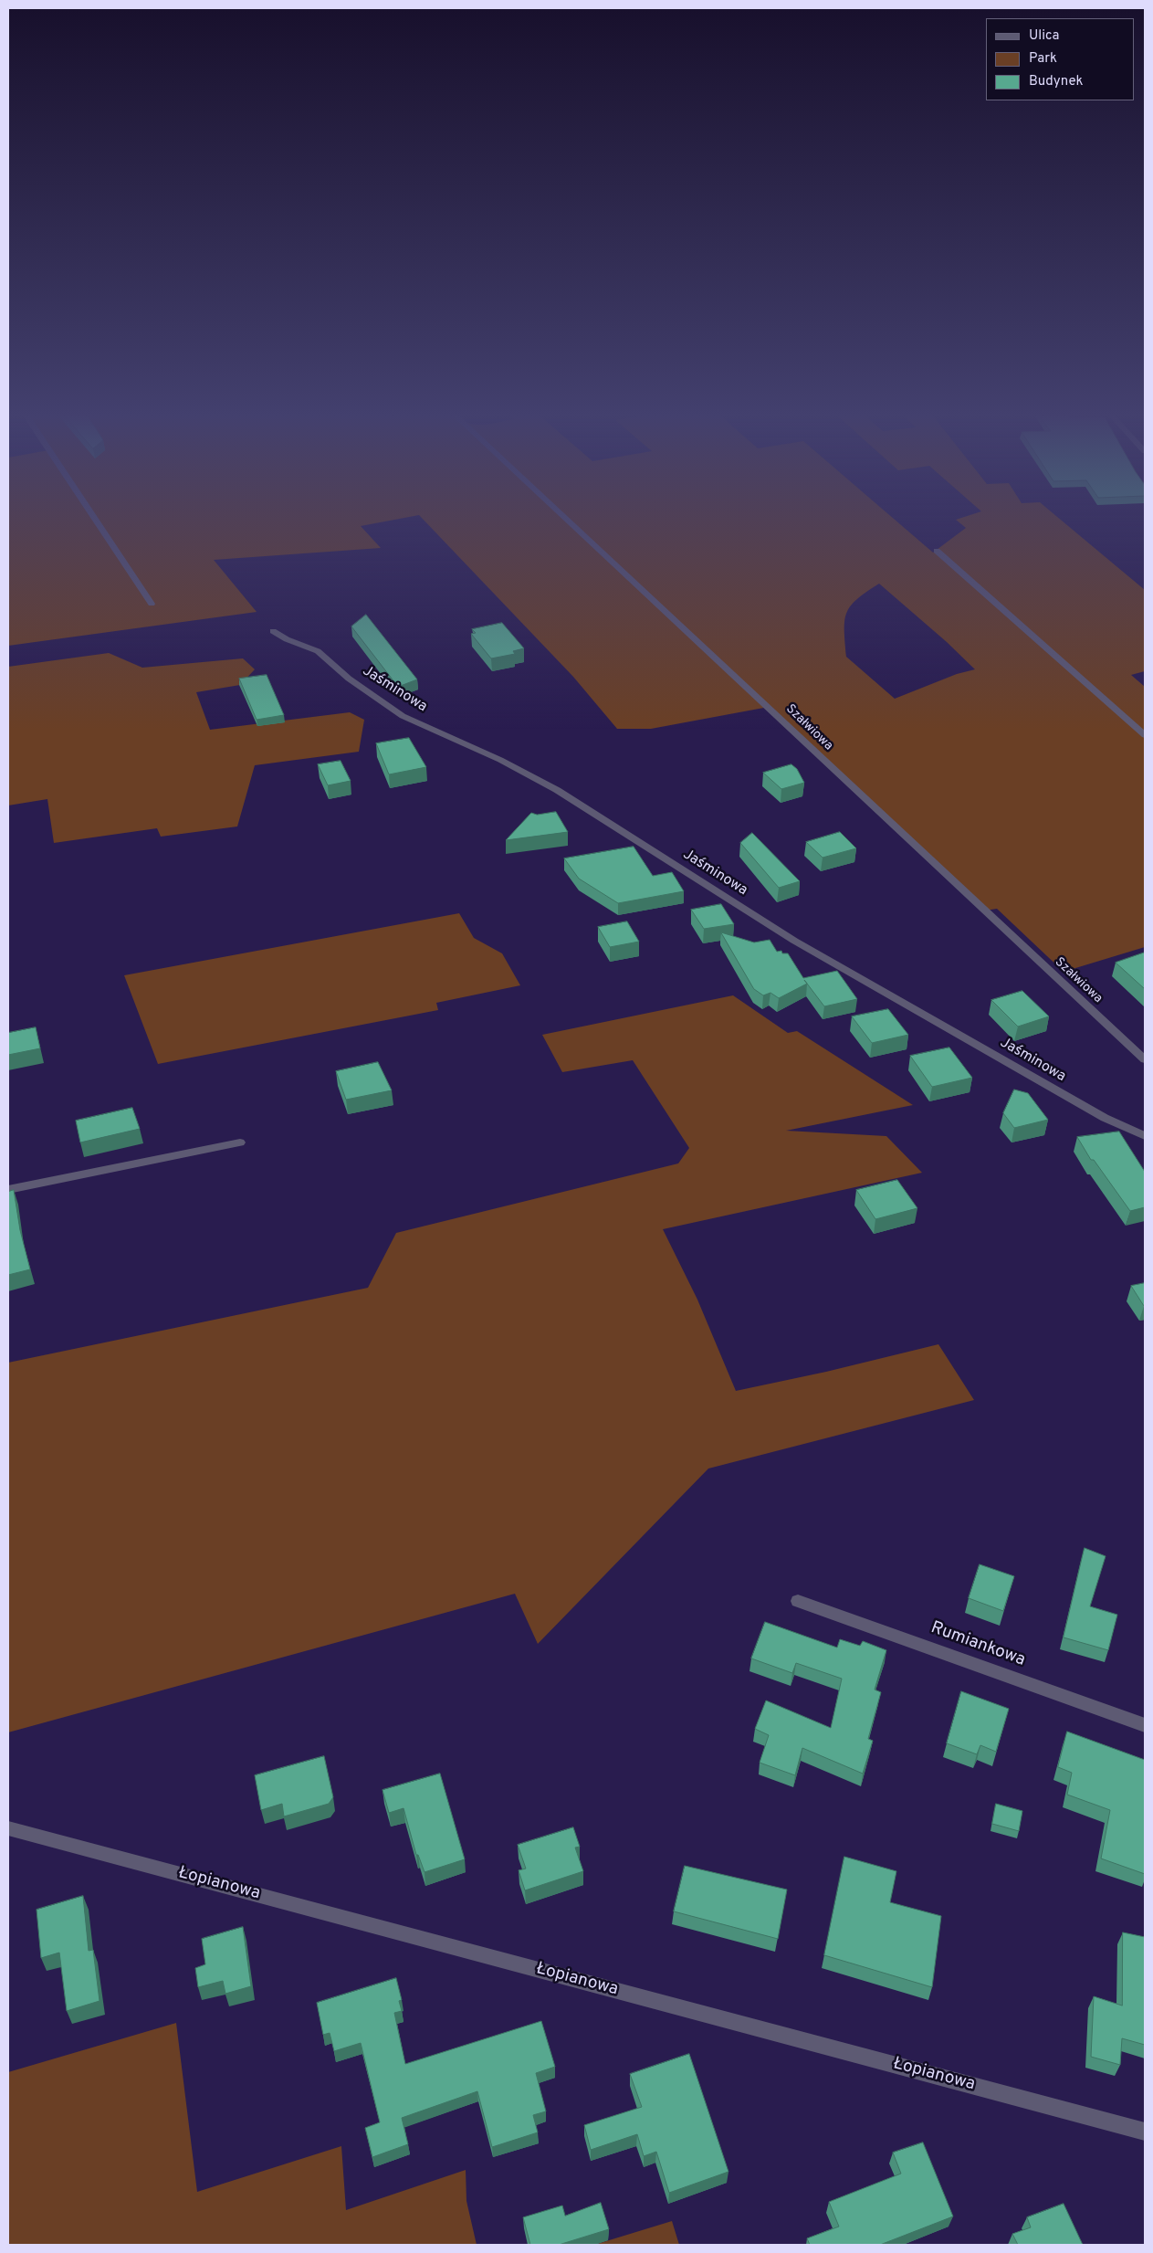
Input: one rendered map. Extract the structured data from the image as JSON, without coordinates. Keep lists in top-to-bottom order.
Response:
{
  "streets": {
    "street": [
      "Jaśminowa",
      "Szałwiowa",
      "Rumiankowa",
      "Łopianowa"
    ]
  },
  "legend": ["Ulica", "Park", "Budynek"]
}
